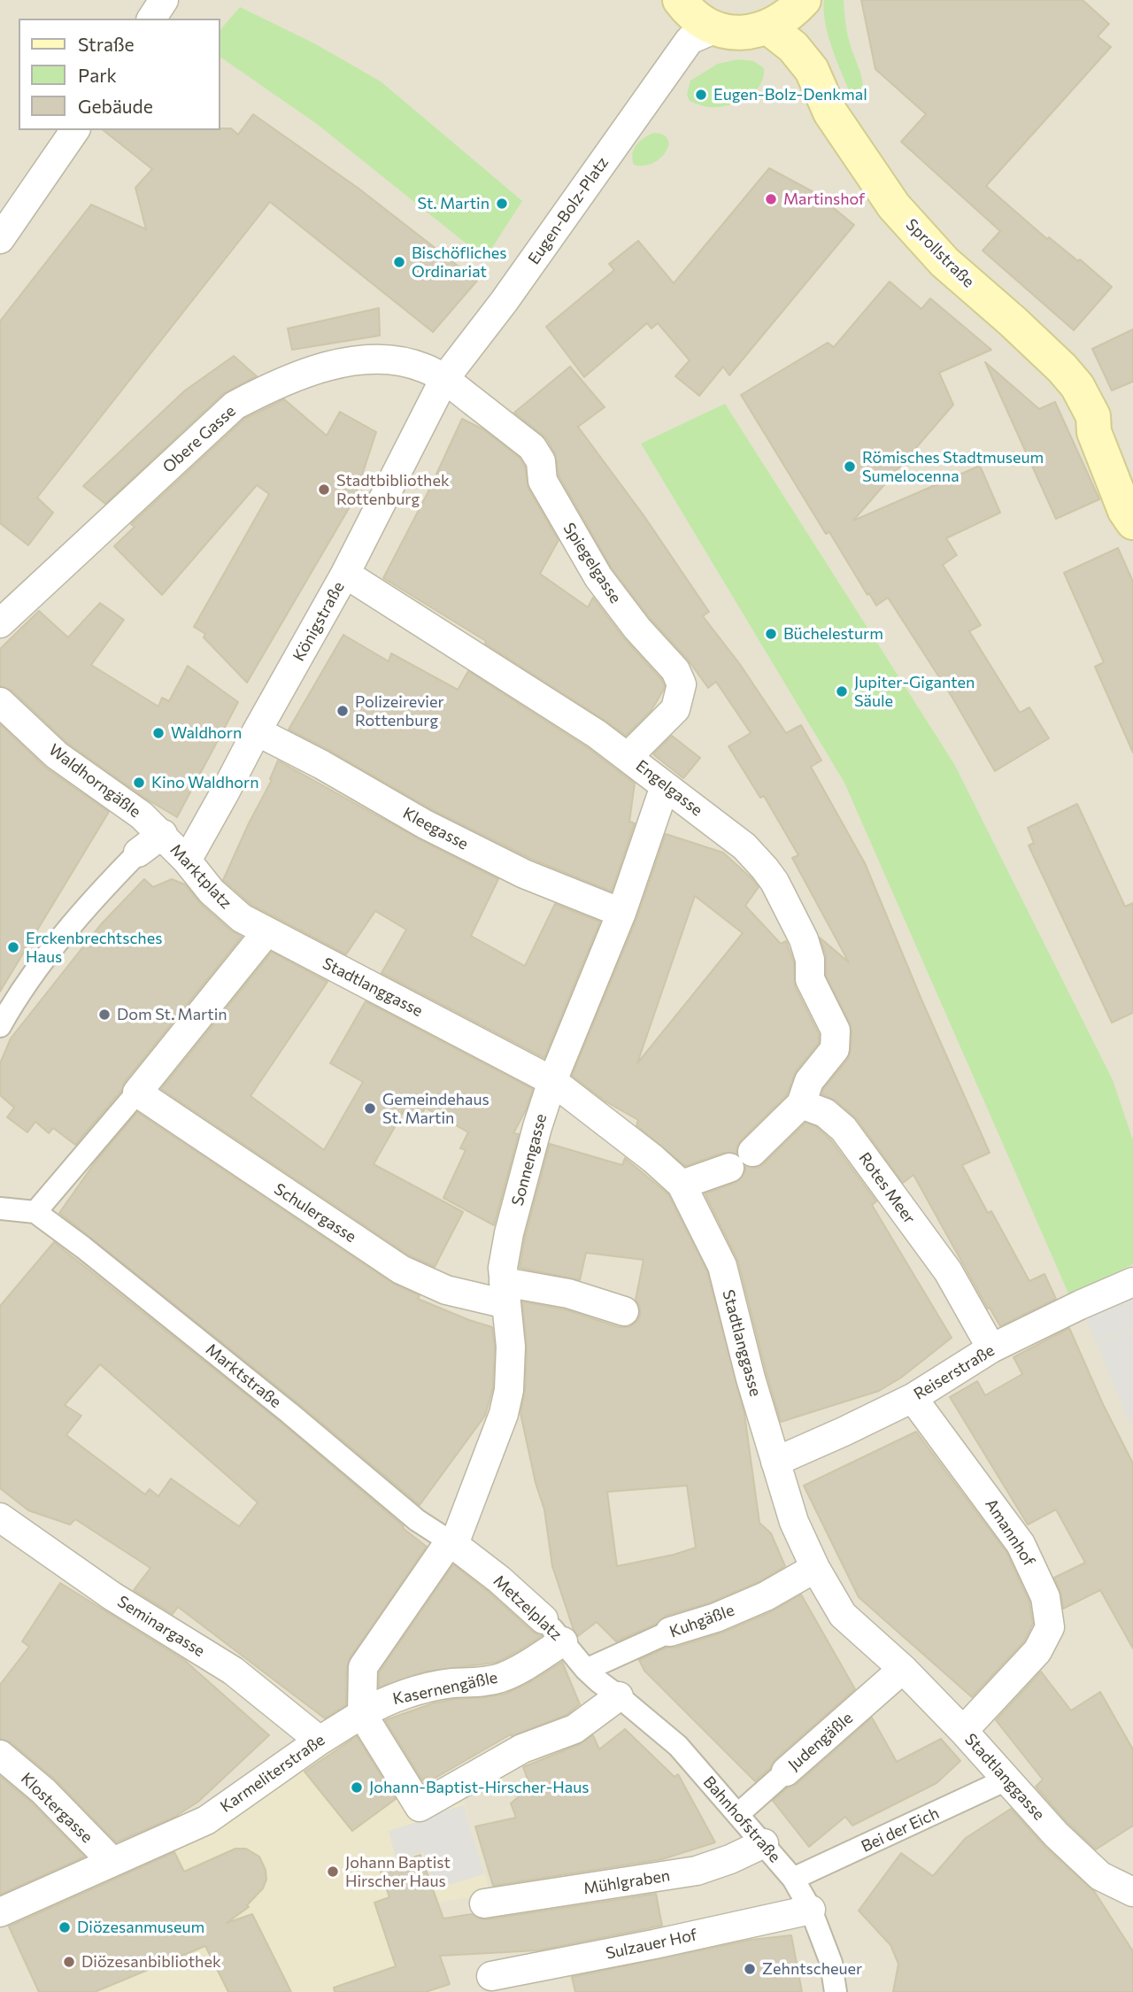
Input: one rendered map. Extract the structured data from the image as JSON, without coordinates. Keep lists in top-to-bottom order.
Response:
{
  "streets": {
    "main road": ["Eugen-Bolz-Platz", "Sprollstraße"],
    "street": [
      "Obere Gasse",
      "Spiegelgasse",
      "Königstraße",
      "Waldhorngäßle",
      "Engelgasse",
      "Kleegasse",
      "Marktplatz",
      "Stadtlanggasse",
      "Sonnengasse",
      "Rotes Meer",
      "Schulergasse",
      "Reiserstraße",
      "Marktstraße",
      "Amannhof",
      "Metzelplatz",
      "Kuhgäßle",
      "Seminargasse",
      "Kasernengäßle",
      "Judengäßle",
      "Karmeliterstraße",
      "Klostergasse",
      "Bahnhofstraße",
      "Bei der Eich",
      "Mühlgraben",
      "Sulzauer Hof"
    ]
  },
  "crossings": [
    ["Eugen-Bolz-Platz", "Sprollstraße"],
    ["Eugen-Bolz-Platz", "Obere Gasse"],
    ["Eugen-Bolz-Platz", "Spiegelgasse"],
    ["Eugen-Bolz-Platz", "Königstraße"],
    ["Obere Gasse", "Spiegelgasse"],
    ["Obere Gasse", "Königstraße"],
    ["Spiegelgasse", "Königstraße"],
    ["Spiegelgasse", "Engelgasse"],
    ["Königstraße", "Engelgasse"],
    ["Königstraße", "Kleegasse"],
    ["Königstraße", "Marktplatz"],
    ["Waldhorngäßle", "Marktplatz"],
    ["Engelgasse", "Sonnengasse"],
    ["Engelgasse", "Rotes Meer"],
    ["Kleegasse", "Sonnengasse"],
    ["Marktplatz", "Stadtlanggasse"],
    ["Stadtlanggasse", "Sonnengasse"],
    ["Stadtlanggasse", "Reiserstraße"],
    ["Stadtlanggasse", "Amannhof"],
    ["Stadtlanggasse", "Kuhgäßle"],
    ["Stadtlanggasse", "Judengäßle"],
    ["Stadtlanggasse", "Bei der Eich"],
    ["Sonnengasse", "Schulergasse"],
    ["Sonnengasse", "Marktstraße"],
    ["Sonnengasse", "Metzelplatz"],
    ["Rotes Meer", "Reiserstraße"],
    ["Reiserstraße", "Amannhof"],
    ["Marktstraße", "Metzelplatz"],
    ["Metzelplatz", "Kuhgäßle"],
    ["Metzelplatz", "Kasernengäßle"],
    ["Metzelplatz", "Bahnhofstraße"],
    ["Kuhgäßle", "Bahnhofstraße"],
    ["Seminargasse", "Karmeliterstraße"],
    ["Kasernengäßle", "Karmeliterstraße"],
    ["Judengäßle", "Bahnhofstraße"],
    ["Karmeliterstraße", "Klostergasse"],
    ["Bahnhofstraße", "Bei der Eich"],
    ["Bahnhofstraße", "Mühlgraben"],
    ["Bahnhofstraße", "Sulzauer Hof"]
  ],
  "places": [
    "Eugen-Bolz-Denkmal",
    "Martinshof",
    "St. Martin",
    "Bischöfliches Ordinariat",
    "Römisches Stadtmuseum Sumelocenna",
    "Stadtbibliothek Rottenburg",
    "Büchelesturm",
    "Jupiter-Giganten Säule",
    "Polizeirevier Rottenburg",
    "Waldhorn",
    "Kino Waldhorn",
    "Erckenbrechtsches Haus",
    "Dom St. Martin",
    "Gemeindehaus St. Martin",
    "Johann-Baptist-Hirscher-Haus",
    "Johann Baptist Hirscher Haus",
    "Diözesanmuseum",
    "Diözesanbibliothek",
    "Zehntscheuer"
  ],
  "legend": ["Straße", "Park", "Gebäude"]
}
